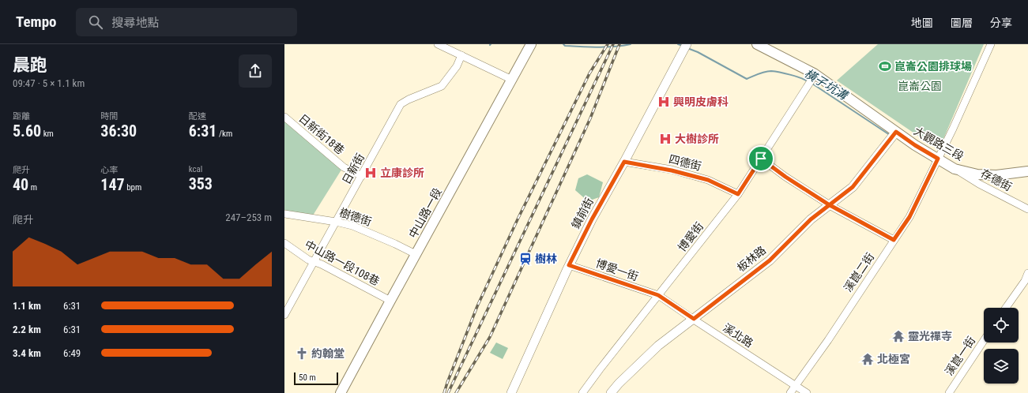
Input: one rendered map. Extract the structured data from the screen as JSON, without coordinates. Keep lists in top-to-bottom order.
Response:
{
  "streets": {
    "main road": ["大觀路三段", "中山路一段"],
    "street": [
      "日新街18巷",
      "四德街",
      "日新街",
      "存德街",
      "鎮前街",
      "樹德街",
      "博愛街",
      "板林路",
      "中山路一段108巷",
      "博愛一街",
      "溪崑二街",
      "溪北路",
      "溪崑一街"
    ]
  },
  "crossings": [
    ["日新街18巷", "日新街"],
    ["大觀路三段", "存德街"],
    ["大觀路三段", "博愛街"],
    ["大觀路三段", "板林路"],
    ["大觀路三段", "溪崑二街"],
    ["四德街", "鎮前街"],
    ["四德街", "博愛街"],
    ["日新街", "樹德街"],
    ["日新街", "中山路一段108巷"],
    ["中山路一段", "樹德街"],
    ["中山路一段", "中山路一段108巷"],
    ["鎮前街", "博愛一街"],
    ["博愛街", "博愛一街"],
    ["博愛街", "溪北路"],
    ["板林路", "溪北路"],
    ["博愛一街", "溪北路"],
    ["溪崑二街", "溪北路"]
  ],
  "water": ["橫子坑溝"],
  "parks": ["崑崙公園"],
  "places": {
    "sports": ["崑崙公園排球場"],
    "hospital": ["興明皮膚科", "大樹診所", "立康診所"],
    "station": ["樹林"],
    "temple": ["靈光禪寺", "北極宮"],
    "church": ["約翰堂"]
  },
  "scale_bar": "50 m",
  "page": {
    "header": "Tempo",
    "search": "搜尋地點",
    "nav": ["地圖", "圖層", "分享"],
    "heading": ["晨跑", "09:47 · 5 × 1.1 km"],
    "stats": [
      ["距離", "5.60 km"],
      ["時間", "36:30"],
      ["配速", "6:31 /km"],
      ["爬升", "40 m"],
      ["心率", "147 bpm"],
      ["kcal", "353"]
    ],
    "chart": ["爬升", "247–253 m"],
    "list": [
      {
        "name": "1.1 km",
        "note": "6:31"
      },
      {
        "name": "2.2 km",
        "note": "6:31"
      },
      {
        "name": "3.4 km",
        "note": "6:49"
      }
    ],
    "scale": "50 m"
  }
}
